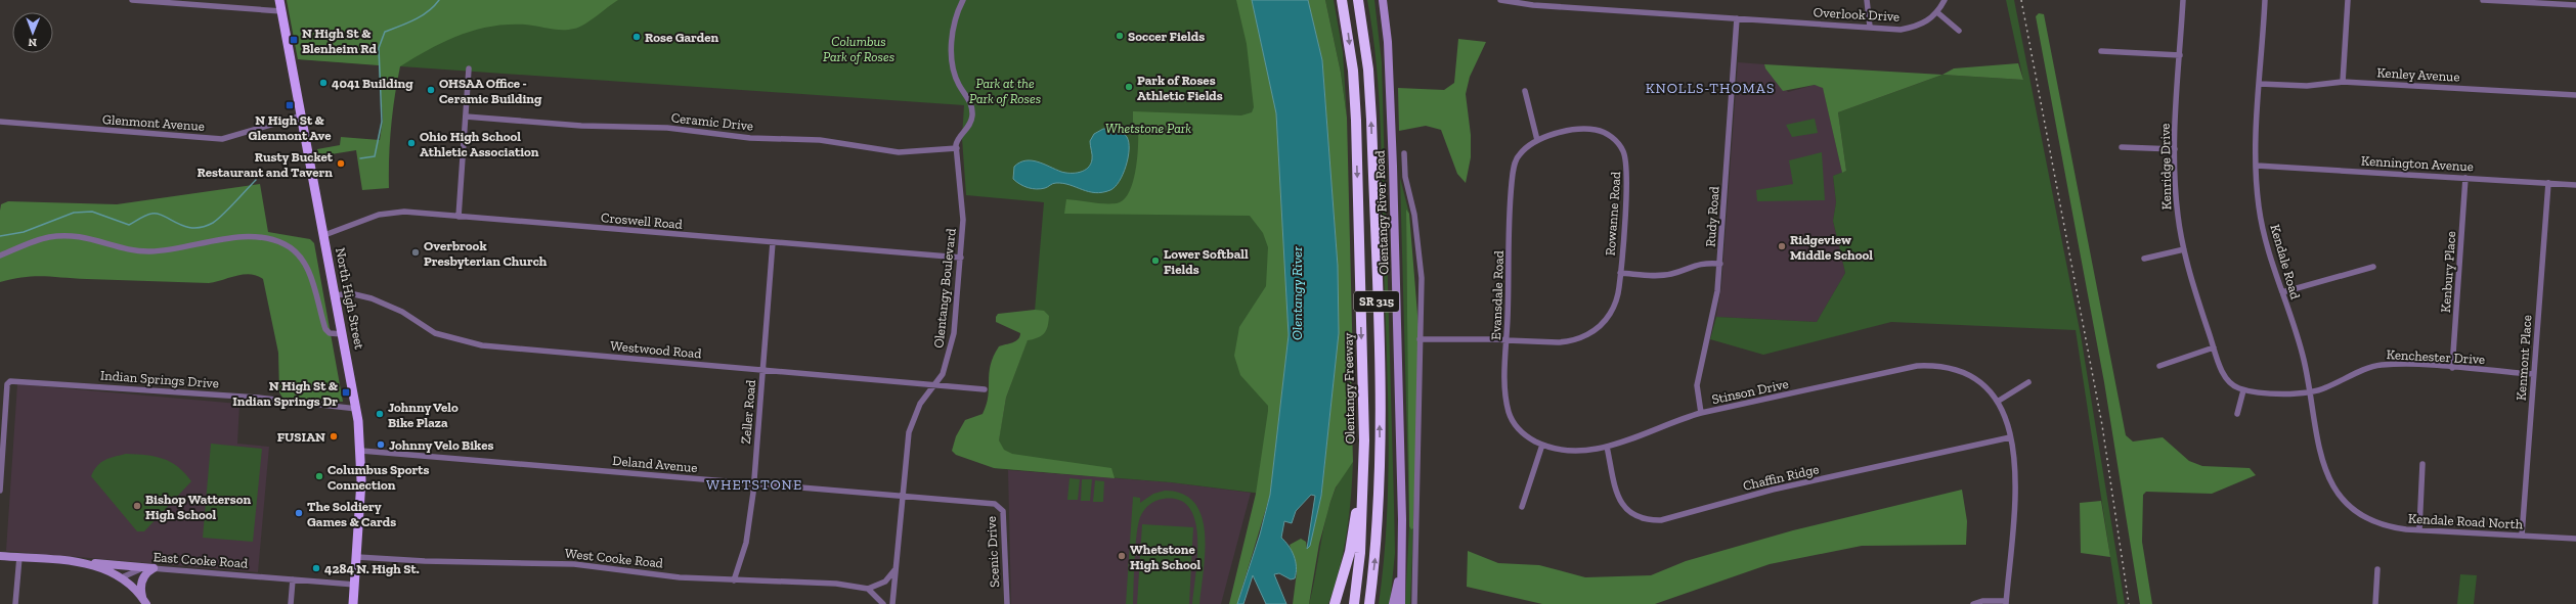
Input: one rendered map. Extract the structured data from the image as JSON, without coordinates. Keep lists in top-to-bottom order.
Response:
{
  "streets": {
    "highway": ["SR 315", "Olentangy Freeway"],
    "main road": ["Olentangy River Road", "North High Street"],
    "street": [
      "Overlook Drive",
      "Kenley Avenue",
      "Ceramic Drive",
      "Glenmont Avenue",
      "Kennington Avenue",
      "Kenridge Drive",
      "Rowanne Road",
      "Rudy Road",
      "Croswell Road",
      "Kendale Road",
      "Kenbury Place",
      "Olentangy Boulevard",
      "Evansdale Road",
      "Westwood Road",
      "Kenchester Drive",
      "Kenmont Place",
      "Indian Springs Drive",
      "Stinson Drive",
      "Zeller Road",
      "Deland Avenue",
      "Chaffin Ridge",
      "Kendale Road North",
      "Scenic Drive",
      "West Cooke Road",
      "East Cooke Road"
    ]
  },
  "crossings": [
    ["Overlook Drive", "Rudy Road"],
    ["Kenley Avenue", "Kendale Road"],
    ["Ceramic Drive", "Olentangy Boulevard"],
    ["Glenmont Avenue", "North High Street"],
    ["Kennington Avenue", "Kendale Road"],
    ["Kennington Avenue", "Kenbury Place"],
    ["Kennington Avenue", "Kenmont Place"],
    ["Kenridge Drive", "Kenchester Drive"],
    ["Rowanne Road", "Evansdale Road"],
    ["Rudy Road", "Stinson Drive"],
    ["Croswell Road", "Olentangy Boulevard"],
    ["Croswell Road", "North High Street"],
    ["Croswell Road", "Zeller Road"],
    ["Kendale Road", "Kenchester Drive"],
    ["Kendale Road", "Kendale Road North"],
    ["Kenbury Place", "Kenchester Drive"],
    ["Olentangy Boulevard", "Westwood Road"],
    ["Olentangy Boulevard", "Deland Avenue"],
    ["Evansdale Road", "Stinson Drive"],
    ["North High Street", "Westwood Road"],
    ["North High Street", "Indian Springs Drive"],
    ["North High Street", "Deland Avenue"],
    ["North High Street", "West Cooke Road"],
    ["North High Street", "East Cooke Road"],
    ["Westwood Road", "Zeller Road"],
    ["Kenchester Drive", "Kenmont Place"],
    ["Kenmont Place", "Kendale Road North"],
    ["Stinson Drive", "Chaffin Ridge"],
    ["Zeller Road", "Deland Avenue"],
    ["Zeller Road", "West Cooke Road"],
    ["Deland Avenue", "Scenic Drive"]
  ],
  "districts": ["KNOLLS-THOMAS", "WHETSTONE"],
  "water": ["Olentangy River"],
  "parks": ["Columbus Park of Roses", "Park at the Park of Roses", "Whetstone Park"],
  "places": {
    "other": [
      "Soccer Fields",
      "Rose Garden",
      "4041 Building",
      "Park of Roses Athletic Fields",
      "OHSAA Office - Ceramic Building",
      "Ohio High School Athletic Association",
      "Rusty Bucket Restaurant and Tavern",
      "Ridgeview Middle School",
      "Overbrook Presbyterian Church",
      "Lower Softball Fields",
      "Johnny Velo Bike Plaza",
      "FUSIAN",
      "Johnny Velo Bikes",
      "Columbus Sports Connection",
      "Bishop Watterson High School",
      "The Soldiery Games & Cards",
      "Whetstone High School",
      "4284 N. High St."
    ],
    "transit": ["N High St & Blenheim Rd", "N High St & Glenmont Ave", "N High St & Indian Springs Dr"]
  },
  "north": "bottom"
}
